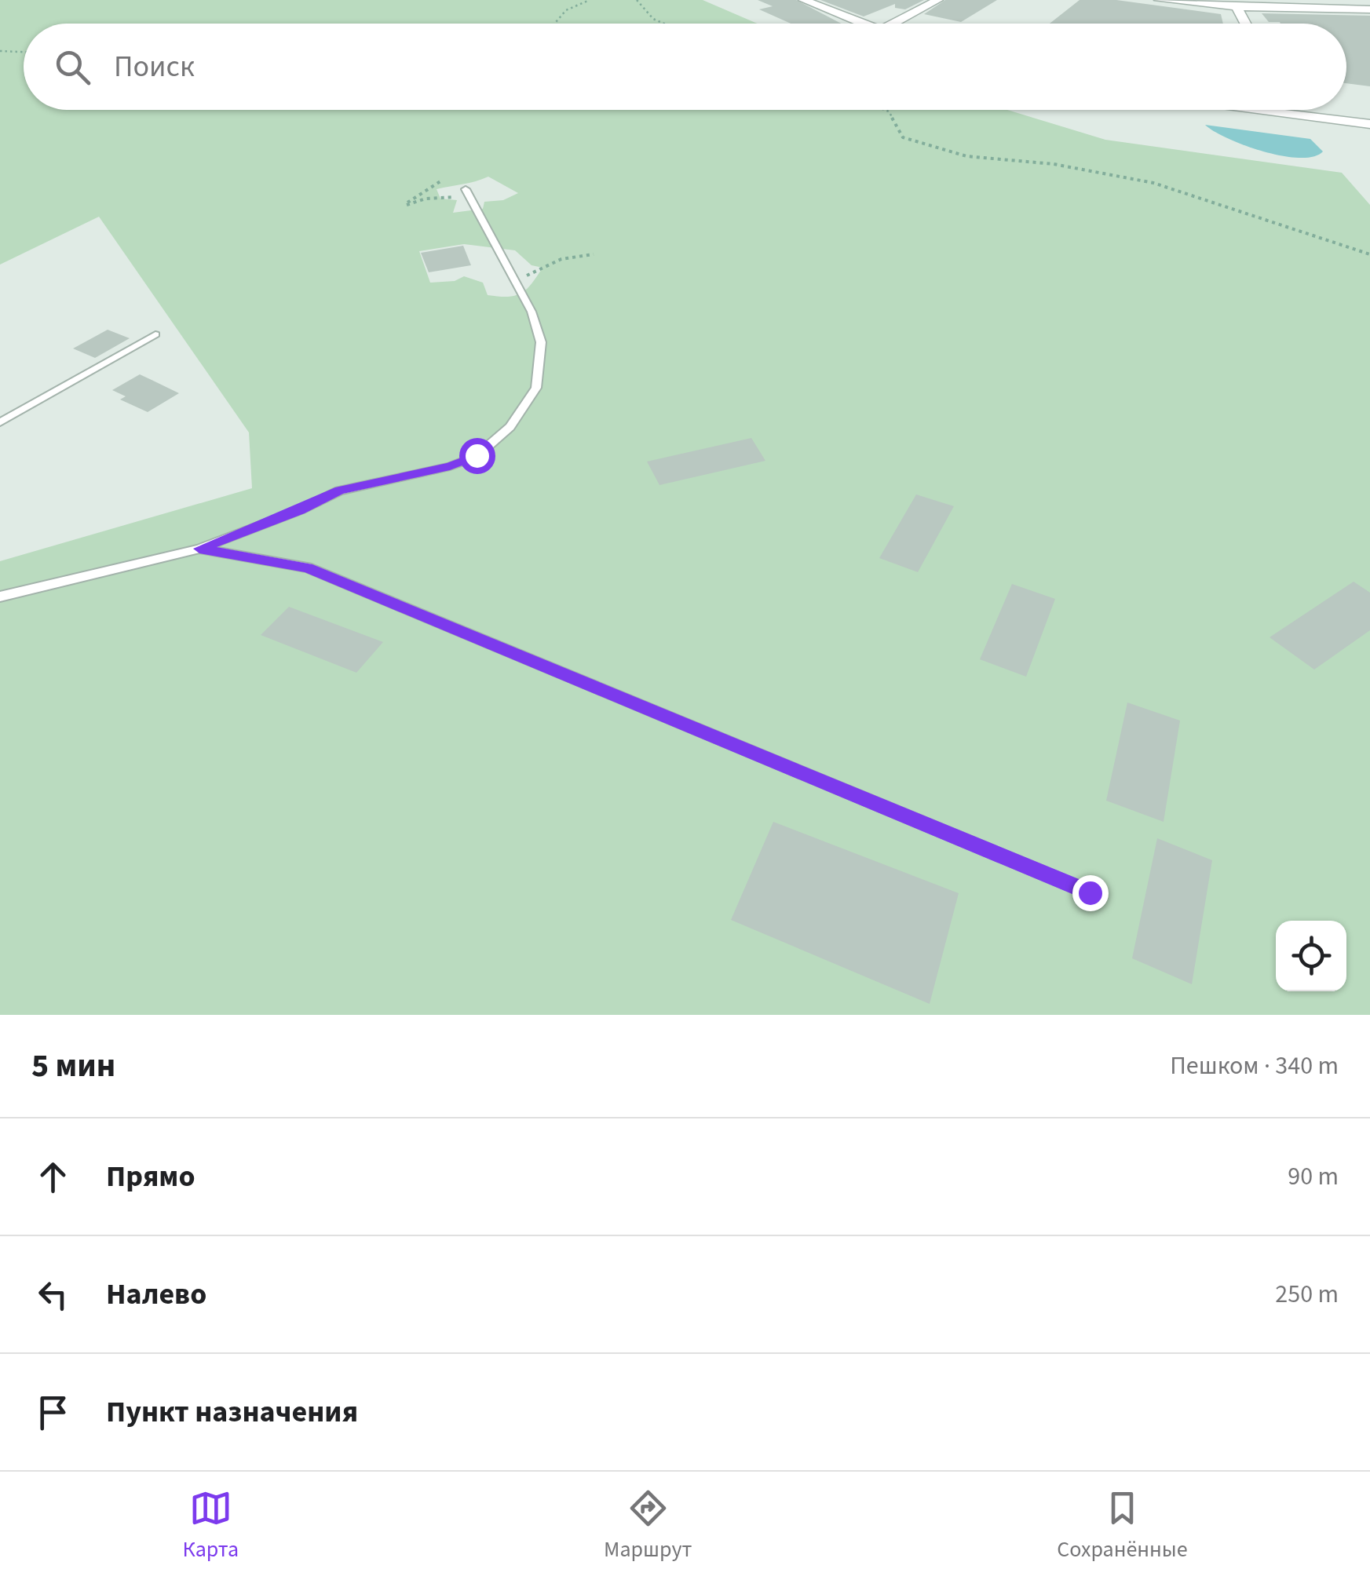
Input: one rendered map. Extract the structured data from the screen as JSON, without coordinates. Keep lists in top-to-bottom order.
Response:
{
  "page": {
    "search": "Поиск",
    "heading": ["5 мин", "Пешком · 340 m"],
    "list": [
      ["Прямо", "90 m"],
      ["Налево", "250 m"],
      "Пункт назначения"
    ],
    "nav": ["Карта", "Маршрут", "Сохранённые"]
  }
}
